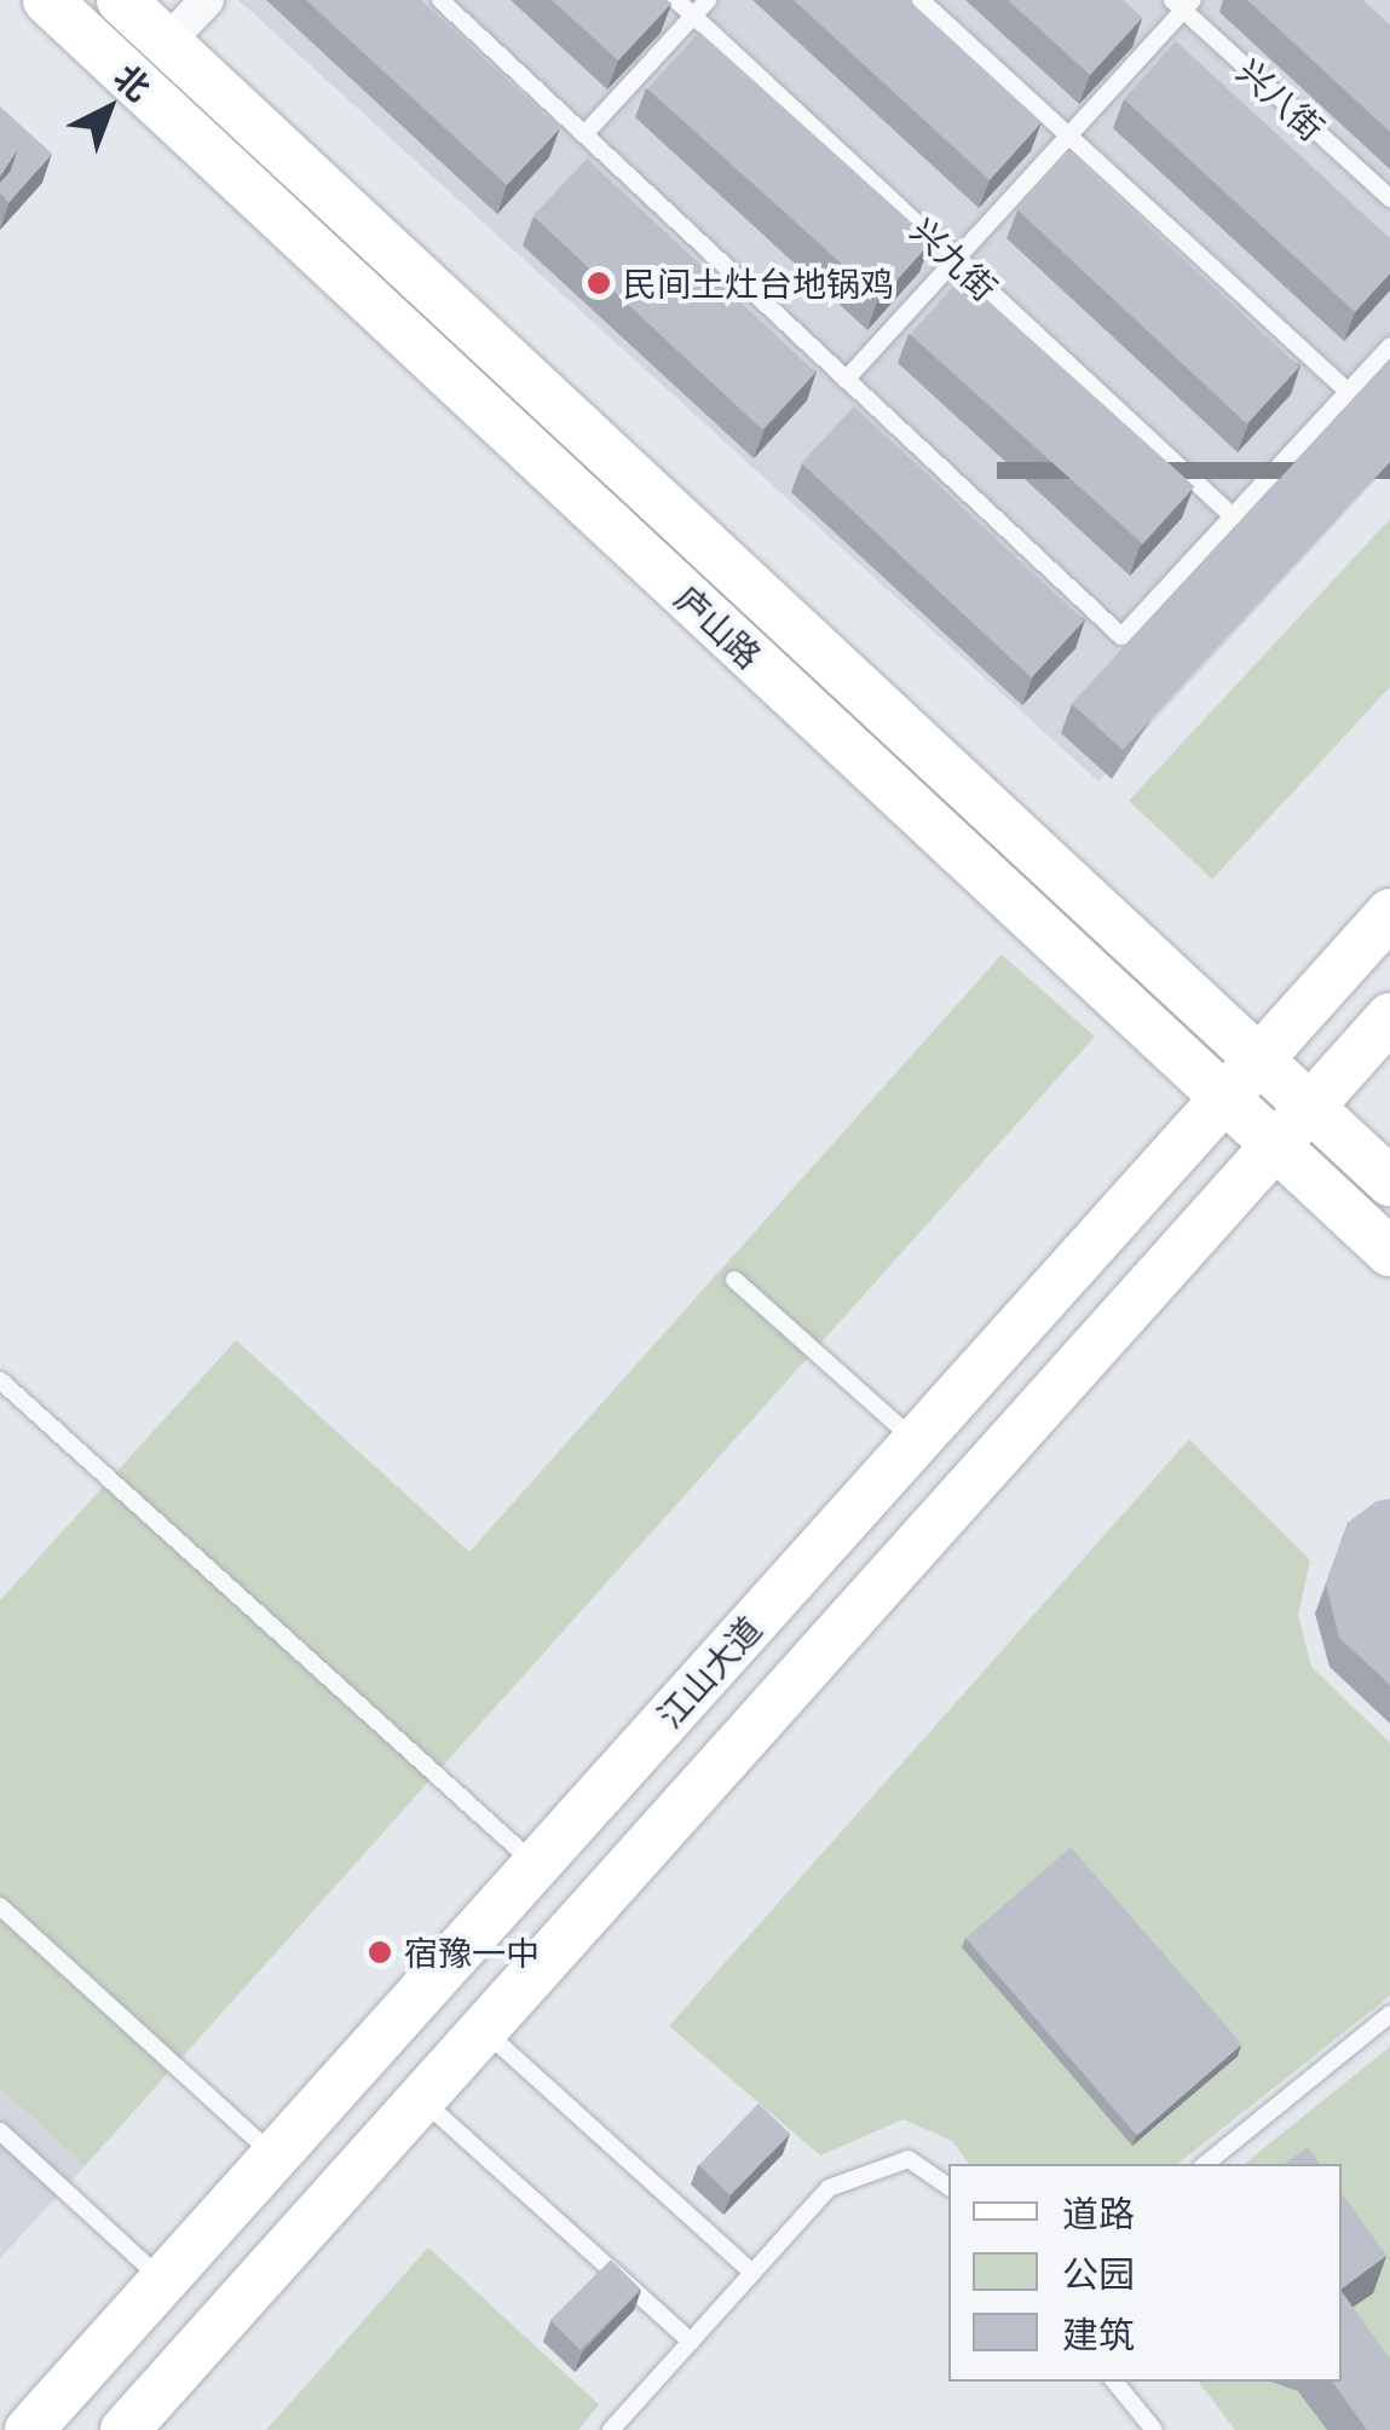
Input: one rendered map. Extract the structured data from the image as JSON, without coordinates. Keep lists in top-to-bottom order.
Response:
{
  "streets": {
    "main road": ["庐山路", "江山大道"],
    "lane": ["兴八街", "兴九街"]
  },
  "crossings": [
    ["庐山路", "江山大道"]
  ],
  "places": ["民间土灶台地锅鸡", "宿豫一中"],
  "legend": ["道路", "公园", "建筑"],
  "north": "top right"
}
